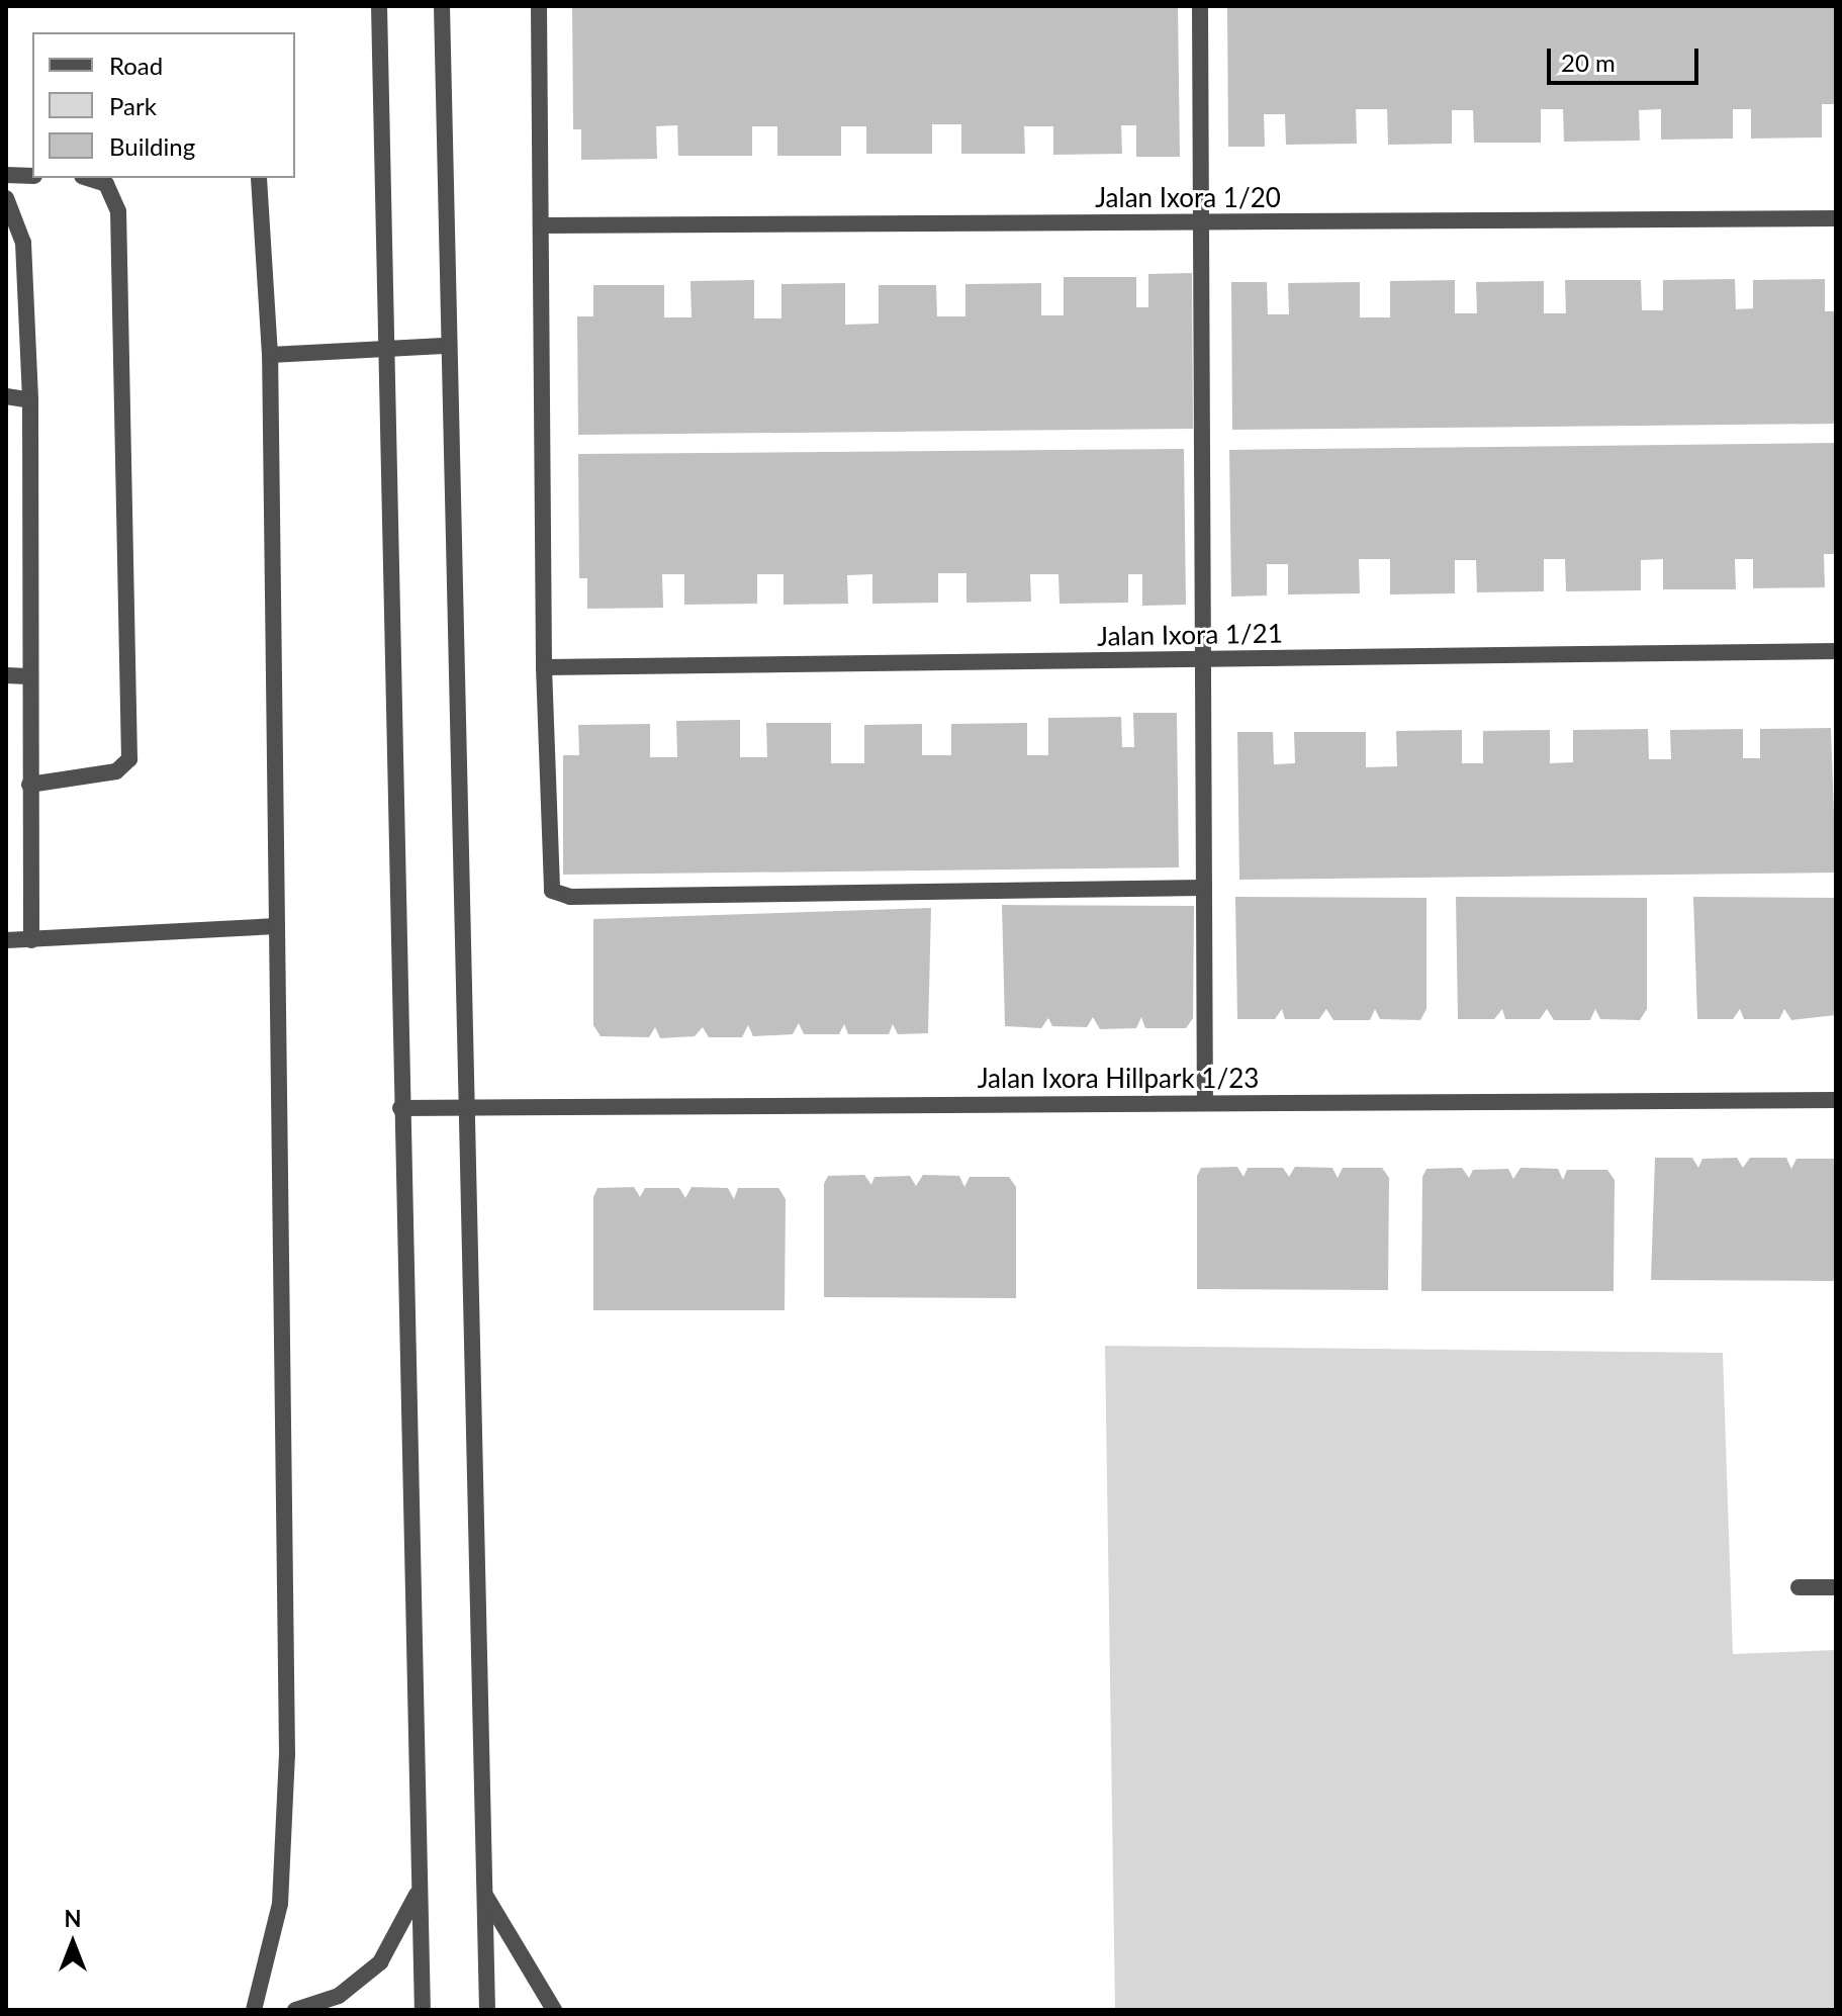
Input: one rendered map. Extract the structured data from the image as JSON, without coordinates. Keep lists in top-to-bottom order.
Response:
{
  "streets": {
    "street": ["Jalan Ixora 1/20", "Jalan Ixora 1/21", "Jalan Ixora Hillpark 1/23"]
  },
  "legend": ["Road", "Park", "Building"],
  "scale_bar": "20 m",
  "north": "top"
}
